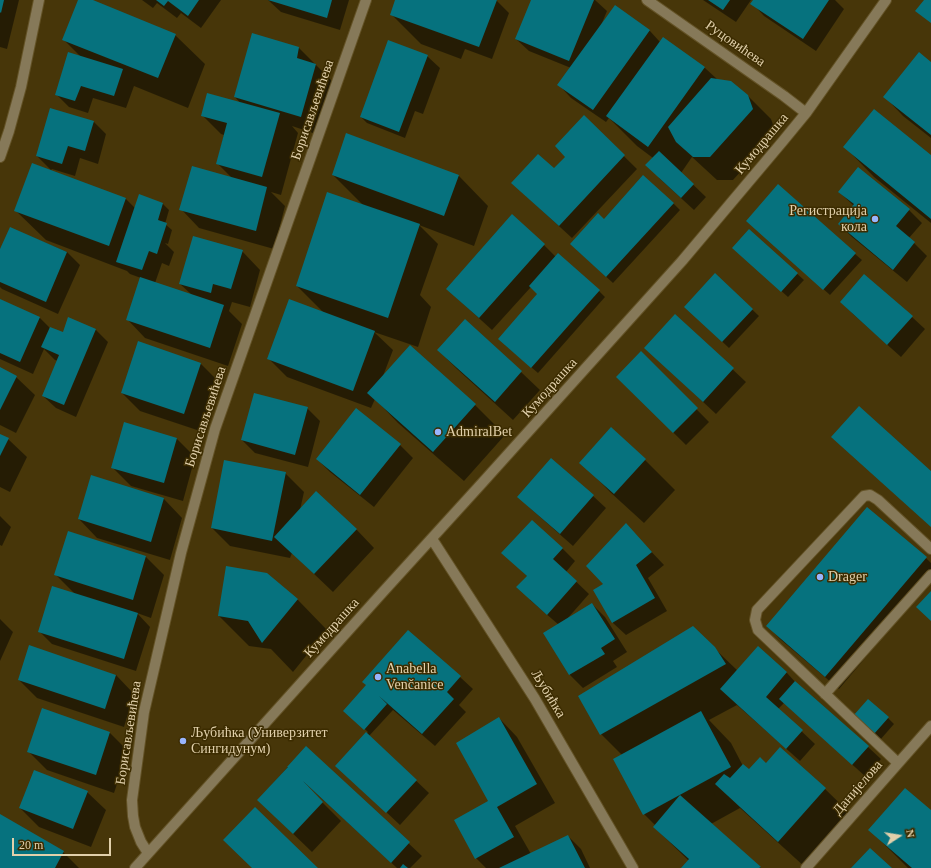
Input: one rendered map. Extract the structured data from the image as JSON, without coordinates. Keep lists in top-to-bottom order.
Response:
{
  "streets": {
    "street": [
      "Руцовићева",
      "Борисављевићева",
      "Кумодрашка",
      "Љубићка",
      "Данијелова"
    ]
  },
  "crossings": [
    ["Руцовићева", "Кумодрашка"],
    ["Борисављевићева", "Кумодрашка"],
    ["Кумодрашка", "Љубићка"]
  ],
  "places": [
    "Регистрација кола",
    "AdmiralBet",
    "Drager",
    "Anabella Venčanice",
    "Љубићка (Универзитет Сингидунум)"
  ],
  "scale_bar": "20 m",
  "north": "right"
}
